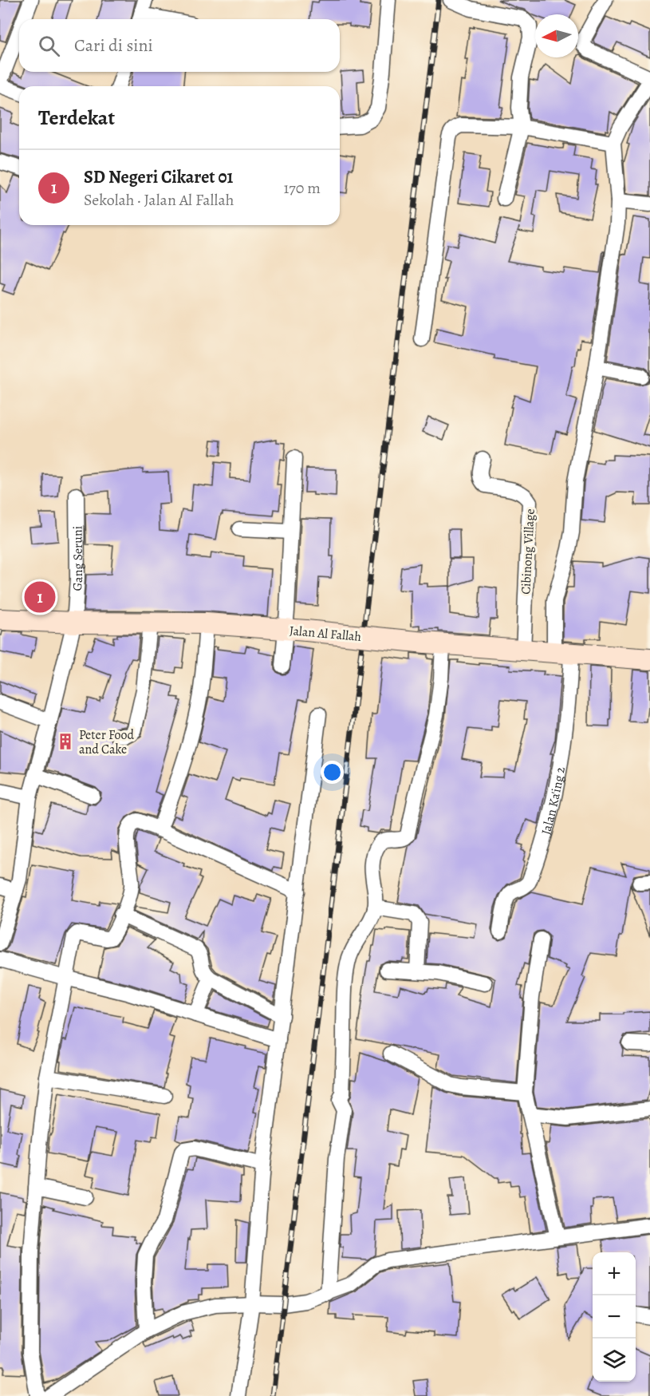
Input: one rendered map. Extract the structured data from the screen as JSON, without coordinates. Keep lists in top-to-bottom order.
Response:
{
  "streets": {
    "street": [
      "Cibinong Village",
      "Gang Seruni",
      "Jalan Al Fallah",
      "Jalan Ka'ing 2"
    ]
  },
  "crossings": [
    ["Cibinong Village", "Jalan Al Fallah"],
    ["Gang Seruni", "Jalan Al Fallah"],
    ["Jalan Al Fallah", "Jalan Ka'ing 2"]
  ],
  "places": {
    "building": ["Peter Food and Cake"]
  },
  "north": "left",
  "page": {
    "search": "Cari di sini",
    "heading": "Terdekat",
    "list": [
      {
        "mark": "1",
        "name": "SD Negeri Cikaret 01",
        "note": "Sekolah · Jalan Al Fallah",
        "value": "170 m"
      }
    ],
    "pins": "1",
    "map_buttons": ["+", "−"]
  }
}
